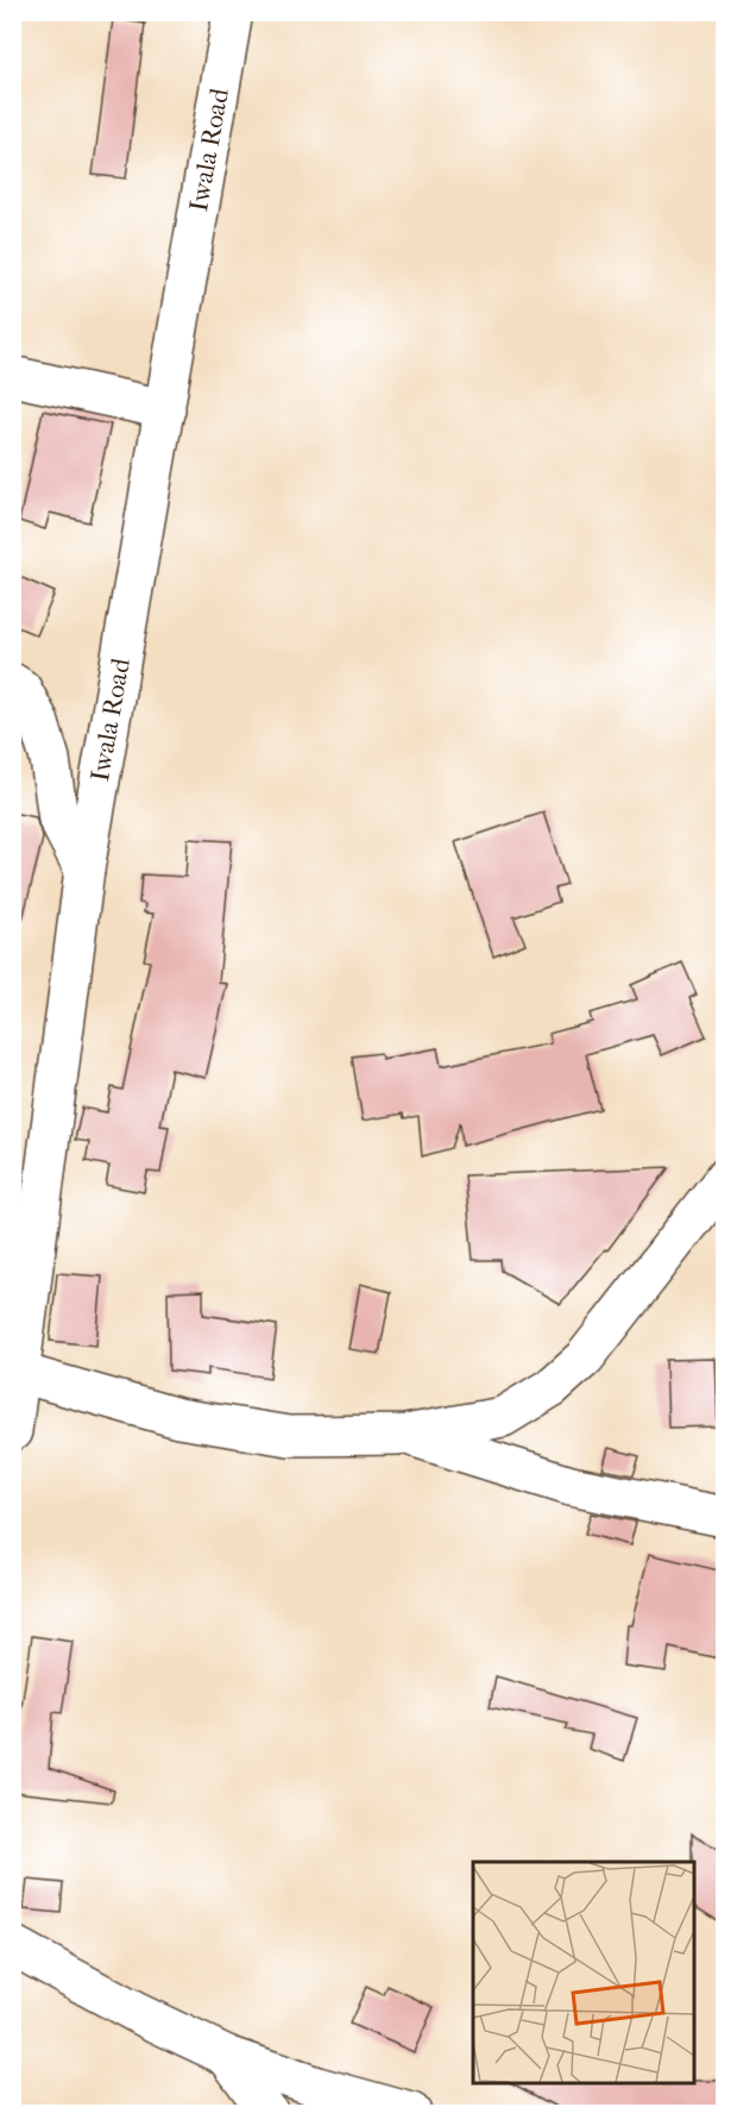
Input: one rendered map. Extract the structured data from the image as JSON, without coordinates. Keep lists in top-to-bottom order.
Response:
{
  "streets": {
    "street": ["Iwala Road"]
  }
}
